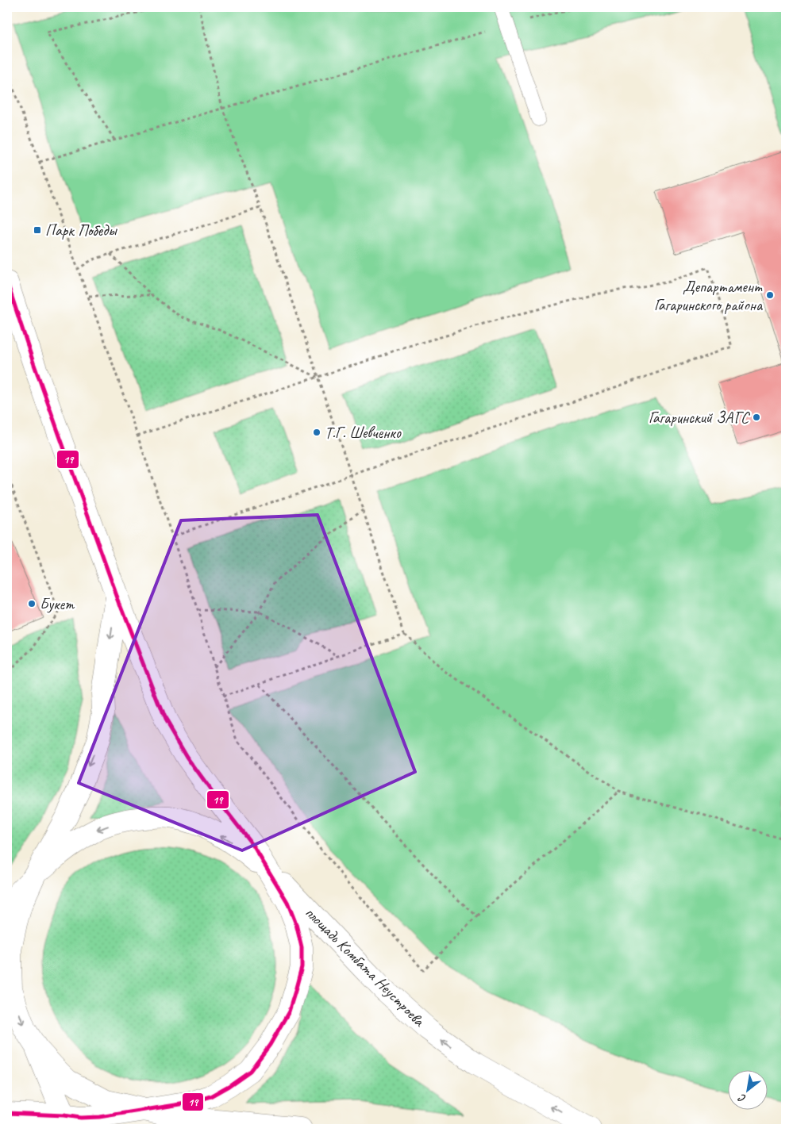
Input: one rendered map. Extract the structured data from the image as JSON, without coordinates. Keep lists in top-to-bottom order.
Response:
{
  "streets": {
    "main road": ["площадь Комбата Неустроева"]
  },
  "places": {
    "transit": ["Парк Победы"],
    "other": [
      "Департамент Гагаринского района",
      "Гагаринский ЗАГС",
      "Т.Г. Шевченко",
      "Букет"
    ]
  },
  "lines": ["transit line 19"],
  "north": "bottom left"
}
